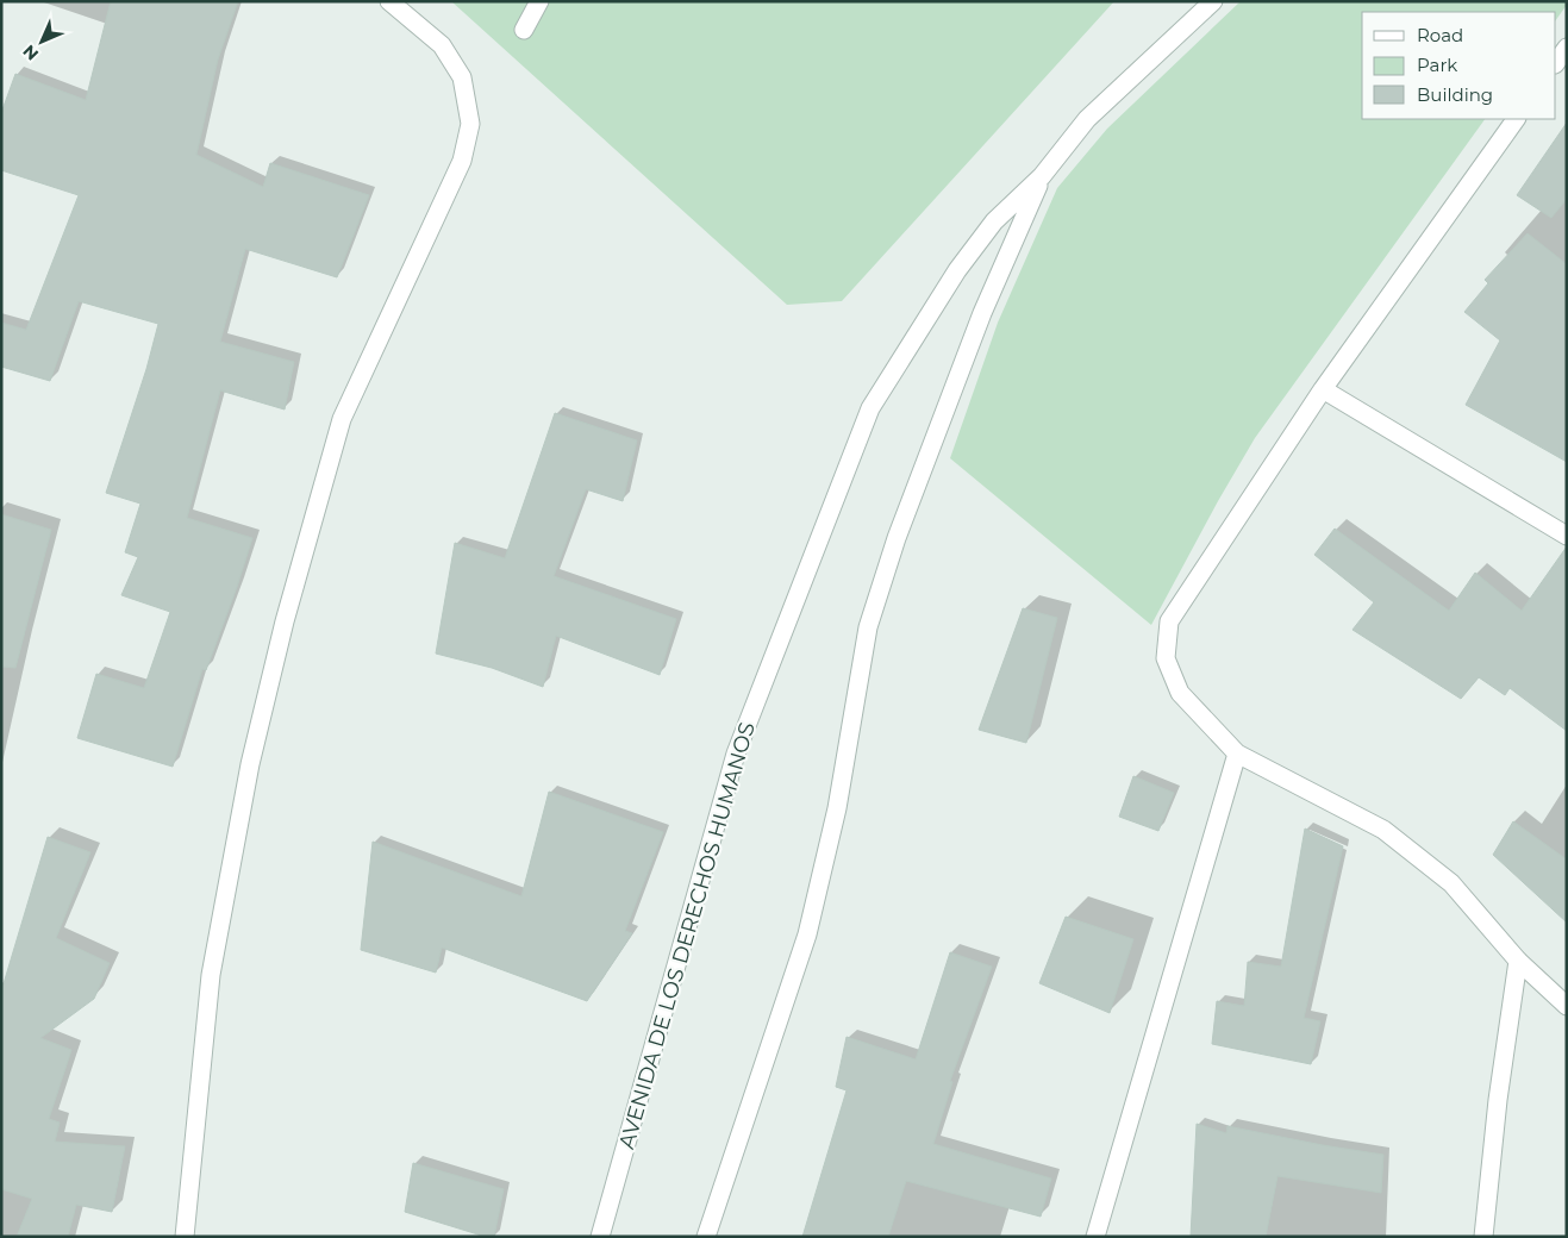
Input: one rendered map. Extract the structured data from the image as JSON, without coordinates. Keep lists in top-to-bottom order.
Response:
{
  "streets": {
    "street": ["AVENIDA DE LOS DERECHOS HUMANOS"]
  },
  "legend": ["Road", "Park", "Building"],
  "north": "bottom left"
}
